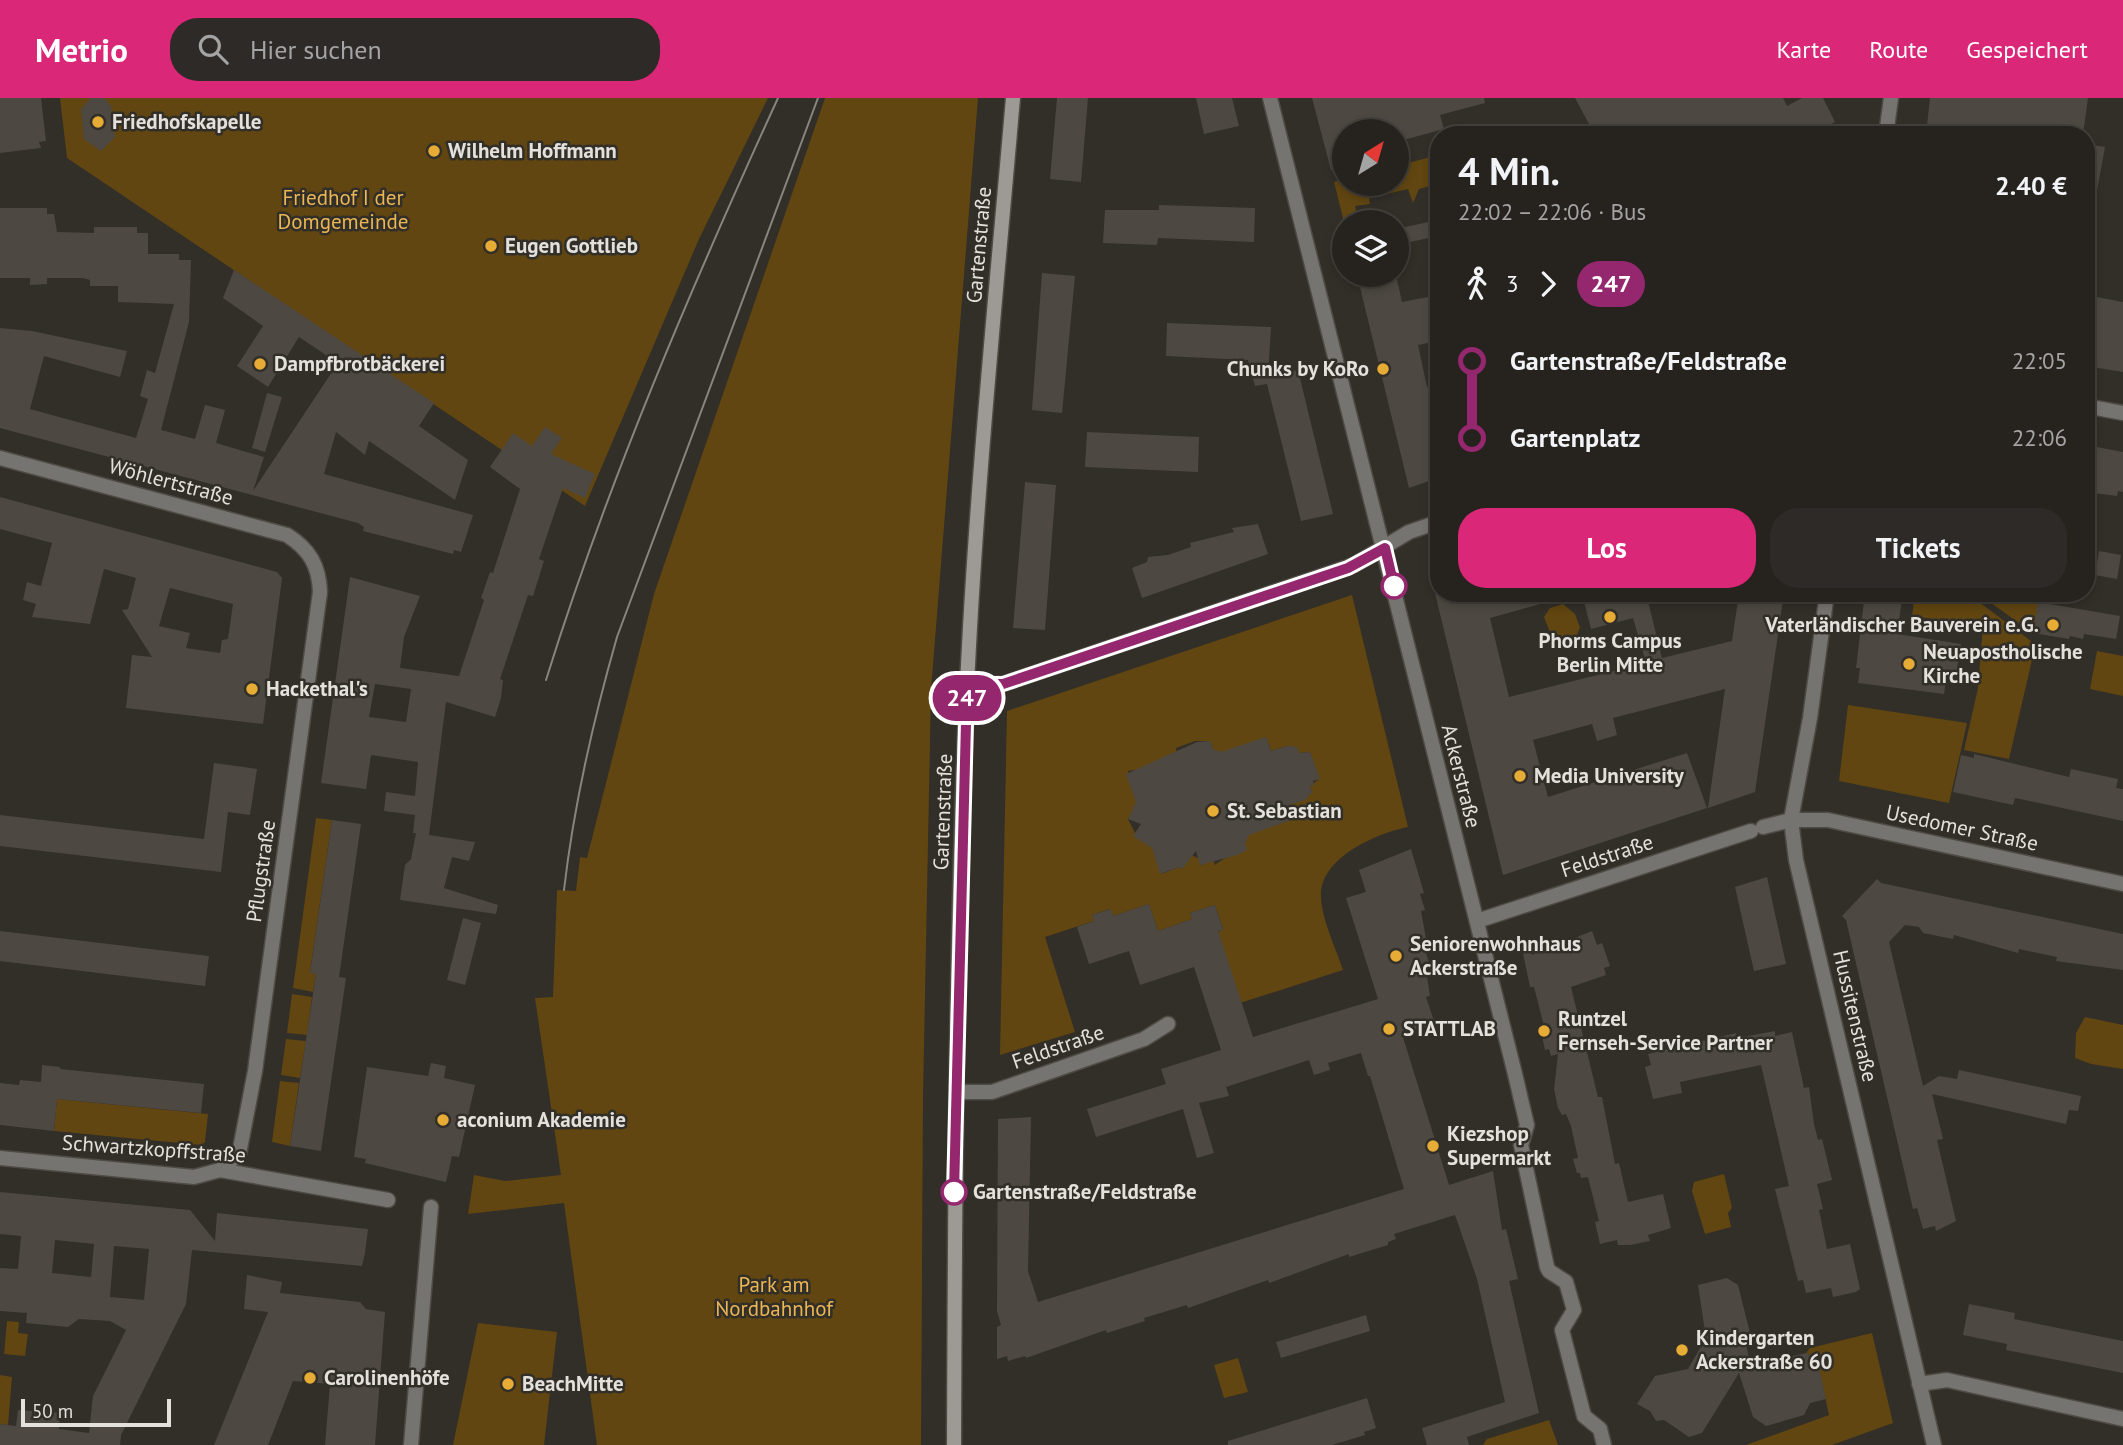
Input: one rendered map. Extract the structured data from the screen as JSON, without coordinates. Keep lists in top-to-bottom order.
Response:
{
  "streets": {
    "street": [
      "Gartenstraße",
      "Wöhlertstraße",
      "Ackerstraße",
      "Usedomer Straße",
      "Feldstraße",
      "Pflugstraße",
      "Hussitenstraße",
      "Schwartzkopffstraße"
    ]
  },
  "crossings": [
    ["Gartenstraße", "Feldstraße"],
    ["Wöhlertstraße", "Pflugstraße"],
    ["Ackerstraße", "Feldstraße"],
    ["Usedomer Straße", "Feldstraße"],
    ["Usedomer Straße", "Hussitenstraße"],
    ["Feldstraße", "Hussitenstraße"],
    ["Pflugstraße", "Schwartzkopffstraße"]
  ],
  "parks": ["Friedhof I der Domgemeinde", "Park am Nordbahnhof"],
  "places": [
    "Friedhofskapelle",
    "Wilhelm Hoffmann",
    "Eugen Gottlieb",
    "Dampfbrotbäckerei",
    "Chunks by KoRo",
    "Phorms Campus Berlin Mitte",
    "Vaterländischer Bauverein e.G.",
    "Neuapostholische Kirche",
    "Hackethal's",
    "Media University",
    "St. Sebastian",
    "Seniorenwohnhaus Ackerstraße",
    "STATTLAB",
    "Runtzel Fernseh-Service Partner",
    "aconium Akademie",
    "Kiezshop Supermarkt",
    "Gartenstraße/Feldstraße",
    "Kindergarten Ackerstraße 60",
    "Carolinenhöfe",
    "BeachMitte"
  ],
  "lines": ["bus line 247"],
  "scale_bar": "50 m",
  "north": "top right",
  "page": {
    "header": "Metrio",
    "search": "Hier suchen",
    "nav": ["Karte", "Route", "Gespeichert"],
    "on_map": "247",
    "heading": ["4 Min.", "22:02 – 22:06 · Bus", "2.40 €"],
    "legs": ["3", "247"],
    "list": [
      {
        "name": "Gartenstraße/Feldstraße",
        "value": "22:05"
      },
      {
        "name": "Gartenplatz",
        "value": "22:06"
      }
    ],
    "buttons": ["Los", "Tickets"],
    "scale": "50 m"
  }
}
